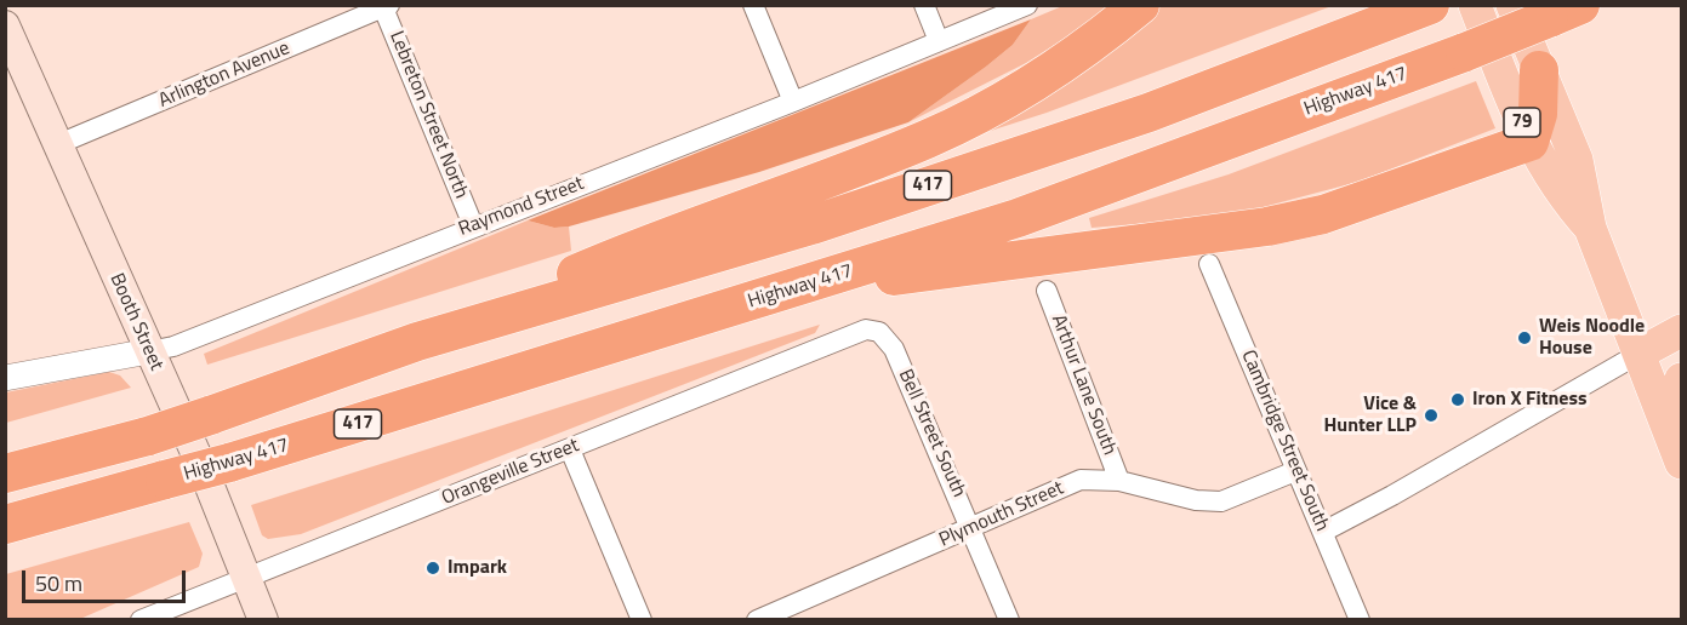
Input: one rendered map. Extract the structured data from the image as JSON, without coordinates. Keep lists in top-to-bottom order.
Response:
{
  "streets": {
    "highway": ["Highway 417", "417"],
    "main road": ["79", "Booth Street"],
    "street": [
      "Arlington Avenue",
      "Lebreton Street North",
      "Raymond Street",
      "Arthur Lane South",
      "Bell Street South",
      "Cambridge Street South",
      "Orangeville Street",
      "Plymouth Street"
    ]
  },
  "crossings": [
    ["Arlington Avenue", "Lebreton Street North"],
    ["Arlington Avenue", "Booth Street"],
    ["Lebreton Street North", "Raymond Street"],
    ["Raymond Street", "Booth Street"],
    ["Booth Street", "Orangeville Street"],
    ["Arthur Lane South", "Plymouth Street"],
    ["Bell Street South", "Orangeville Street"],
    ["Bell Street South", "Plymouth Street"],
    ["Cambridge Street South", "Plymouth Street"]
  ],
  "places": [
    "Weis Noodle House",
    "Iron X Fitness",
    "Vice & Hunter LLP",
    "Impark"
  ],
  "scale_bar": "50 m"
}
